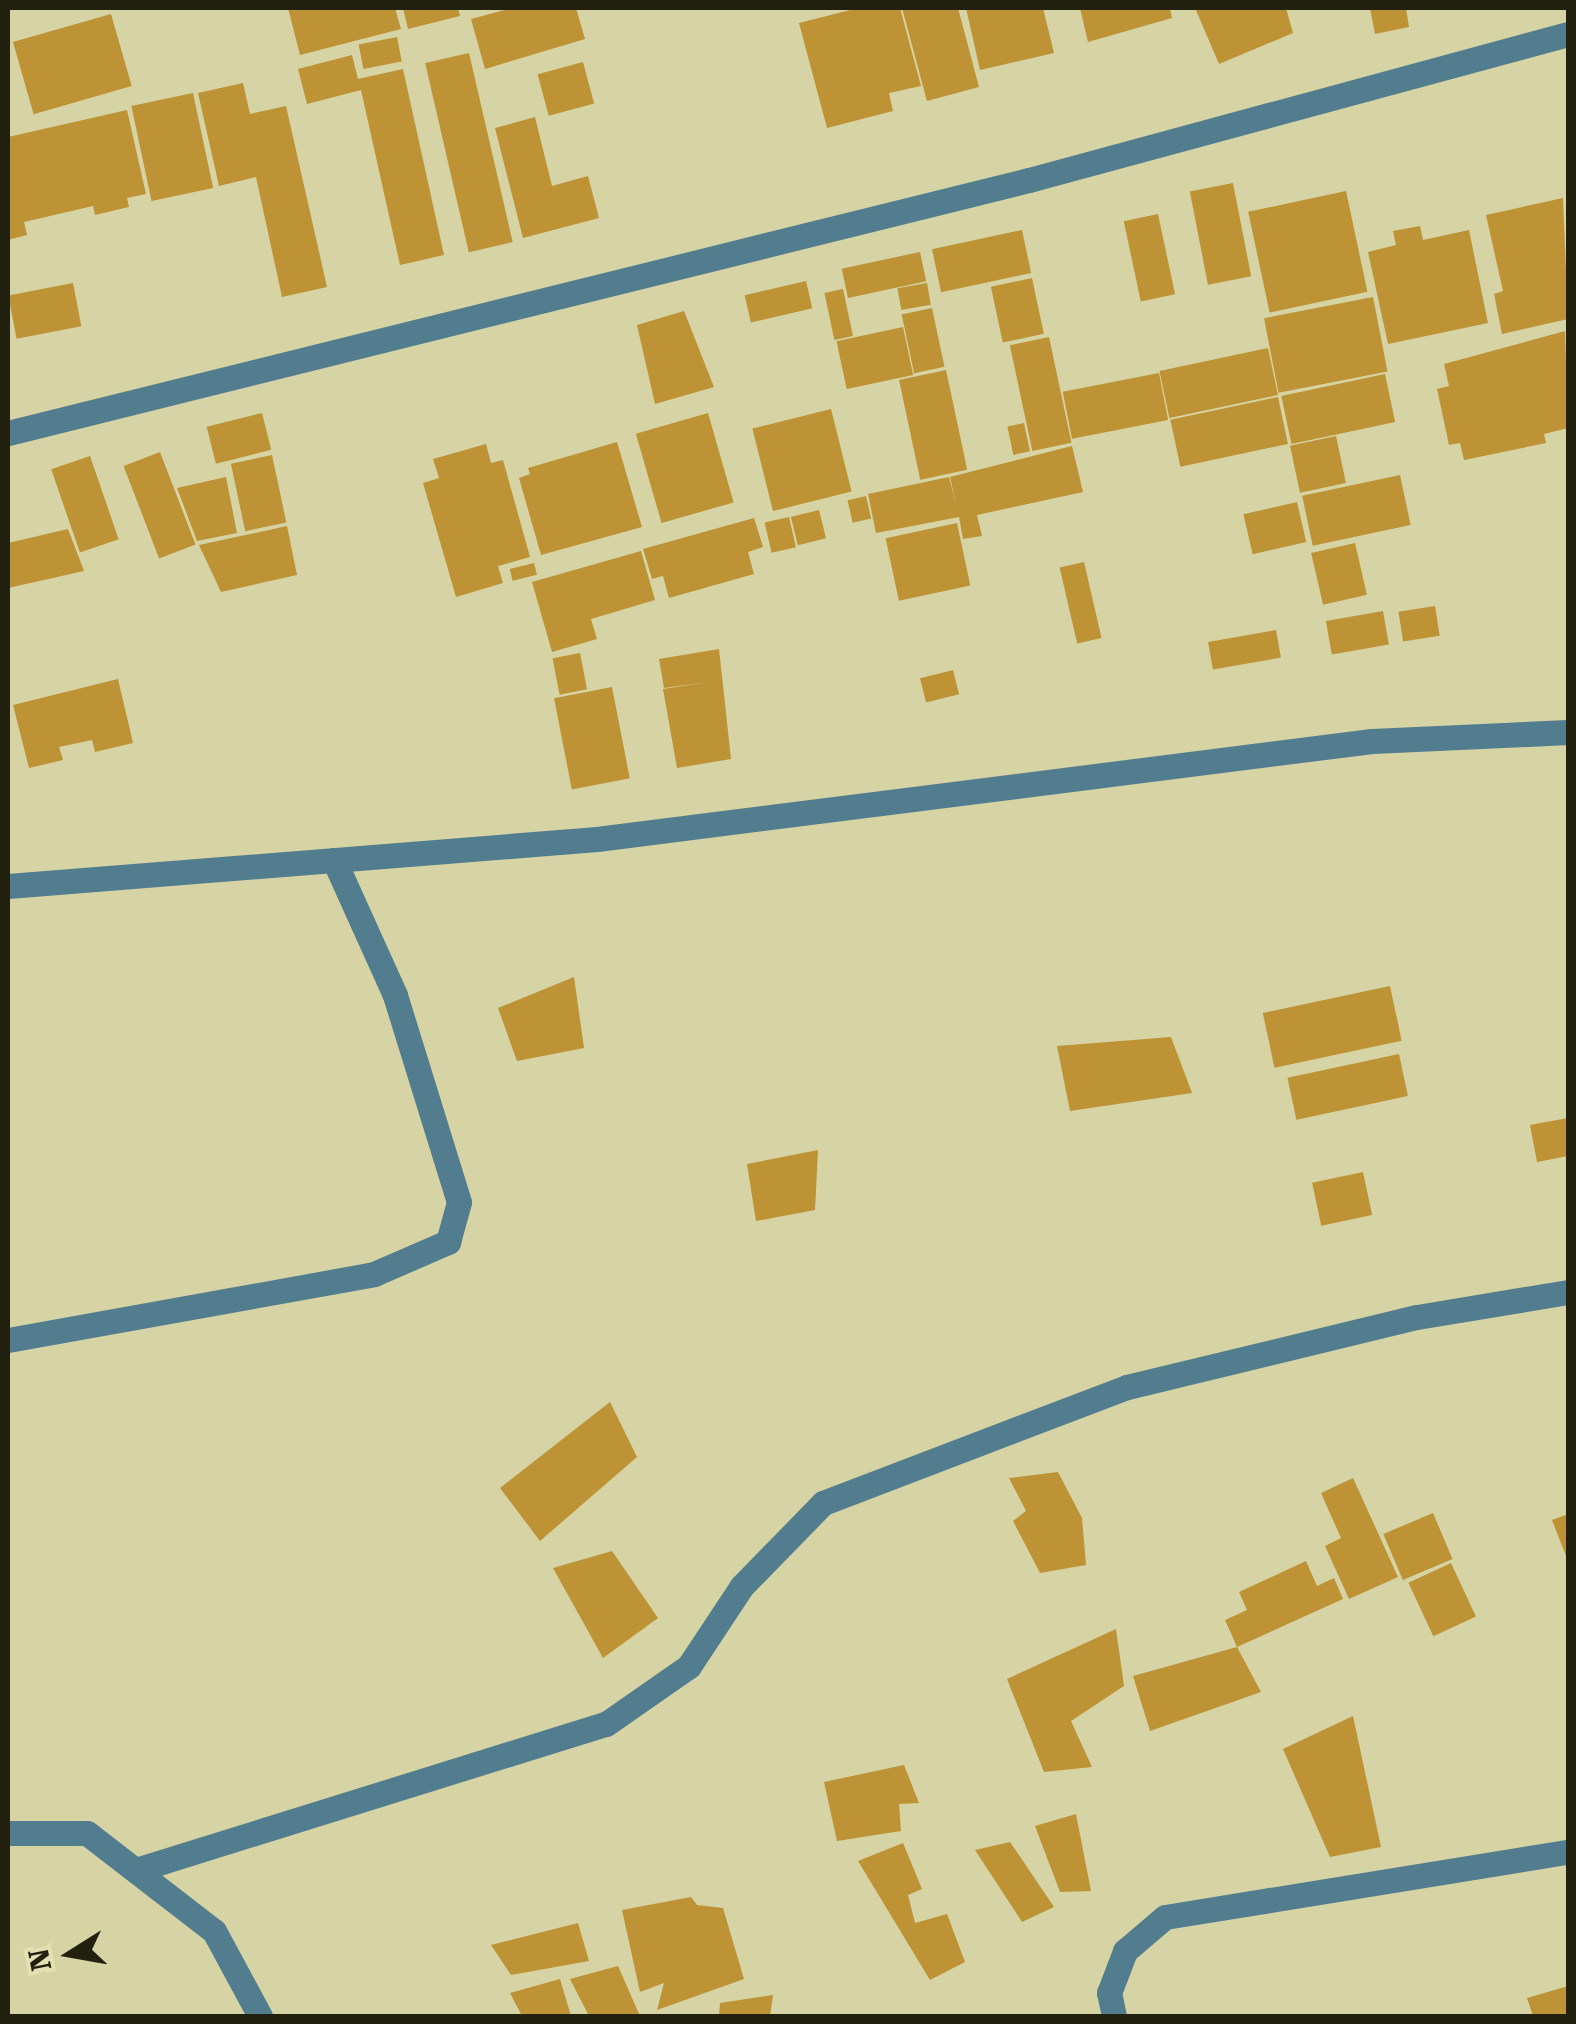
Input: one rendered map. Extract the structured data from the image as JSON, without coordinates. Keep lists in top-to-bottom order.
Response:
{
  "north": "left"
}
